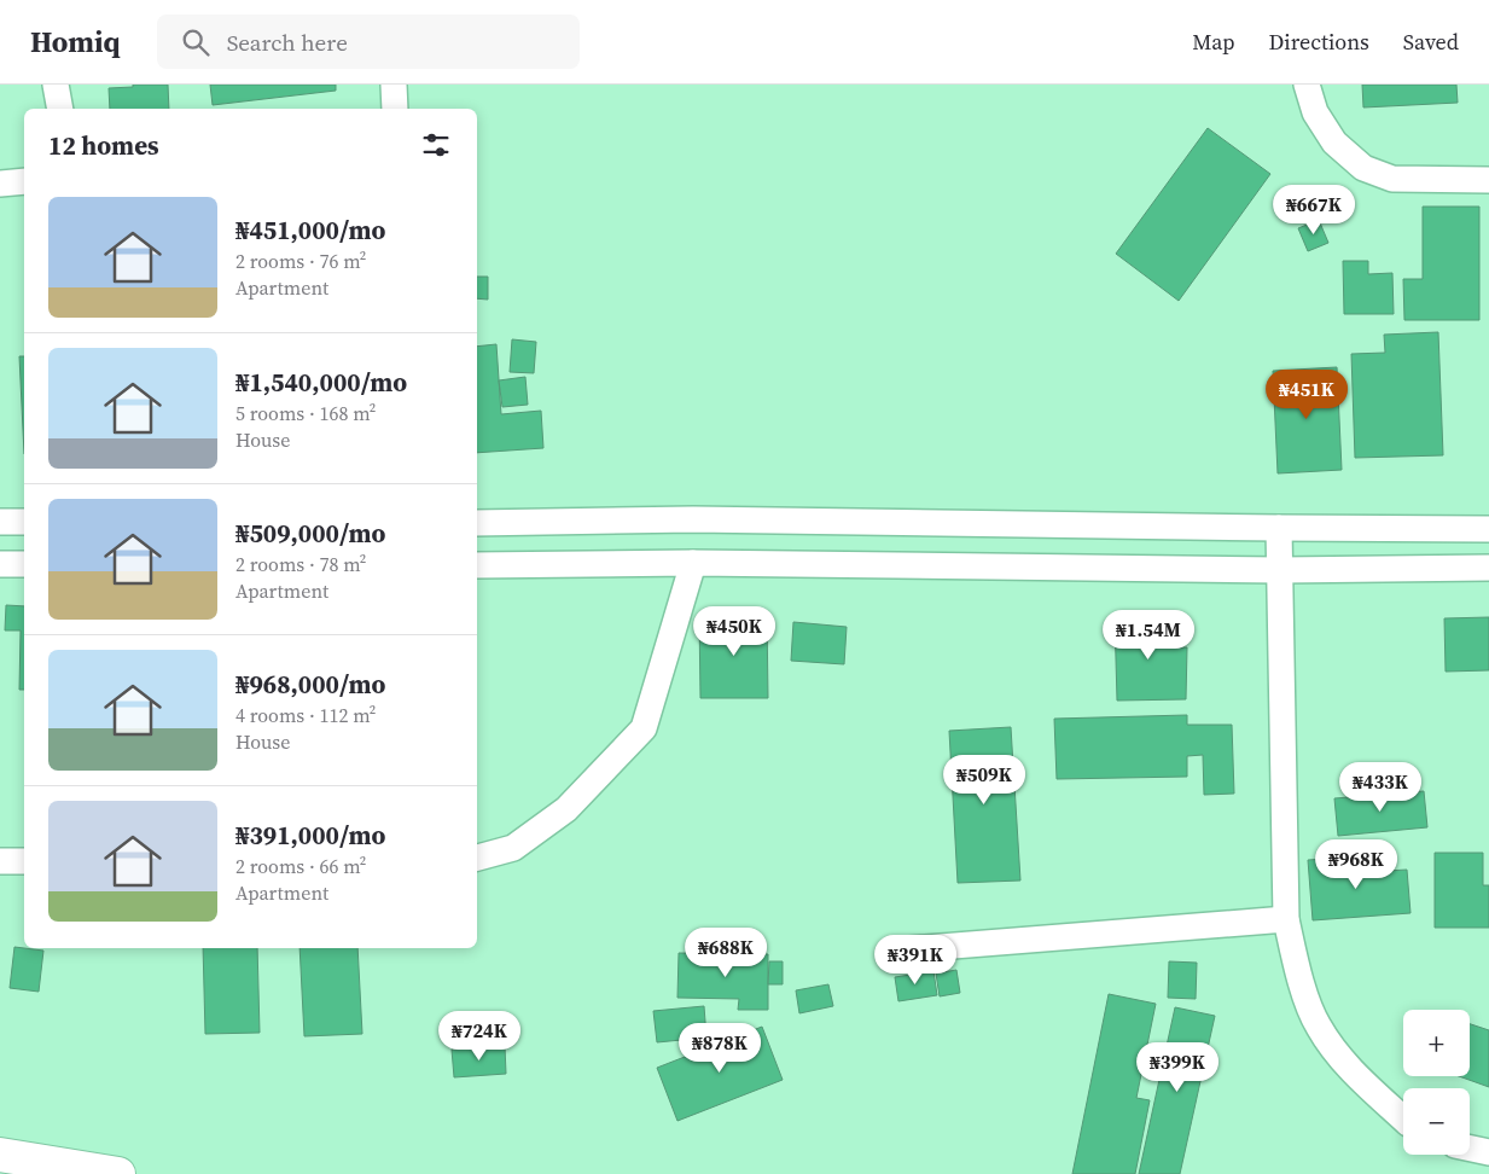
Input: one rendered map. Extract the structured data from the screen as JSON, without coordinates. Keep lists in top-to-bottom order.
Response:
{
  "page": {
    "header": "Homiq",
    "search": "Search here",
    "nav": ["Map", "Directions", "Saved"],
    "heading": "12 homes",
    "list": [
      {
        "name": "₦451,000/mo",
        "note": "2 rooms · 76 m² · Apartment"
      },
      {
        "name": "₦1,540,000/mo",
        "note": "5 rooms · 168 m² · House"
      },
      {
        "name": "₦509,000/mo",
        "note": "2 rooms · 78 m² · Apartment"
      },
      {
        "name": "₦968,000/mo",
        "note": "4 rooms · 112 m² · House"
      },
      {
        "name": "₦391,000/mo",
        "note": "2 rooms · 66 m² · Apartment"
      }
    ],
    "price": [
      "₦667K",
      "₦451K",
      "₦450K",
      "₦1.54M",
      "₦509K",
      "₦433K",
      "₦968K",
      "₦688K",
      "₦391K",
      "₦724K",
      "₦878K",
      "₦399K"
    ],
    "map_buttons": ["+", "−"]
  }
}
